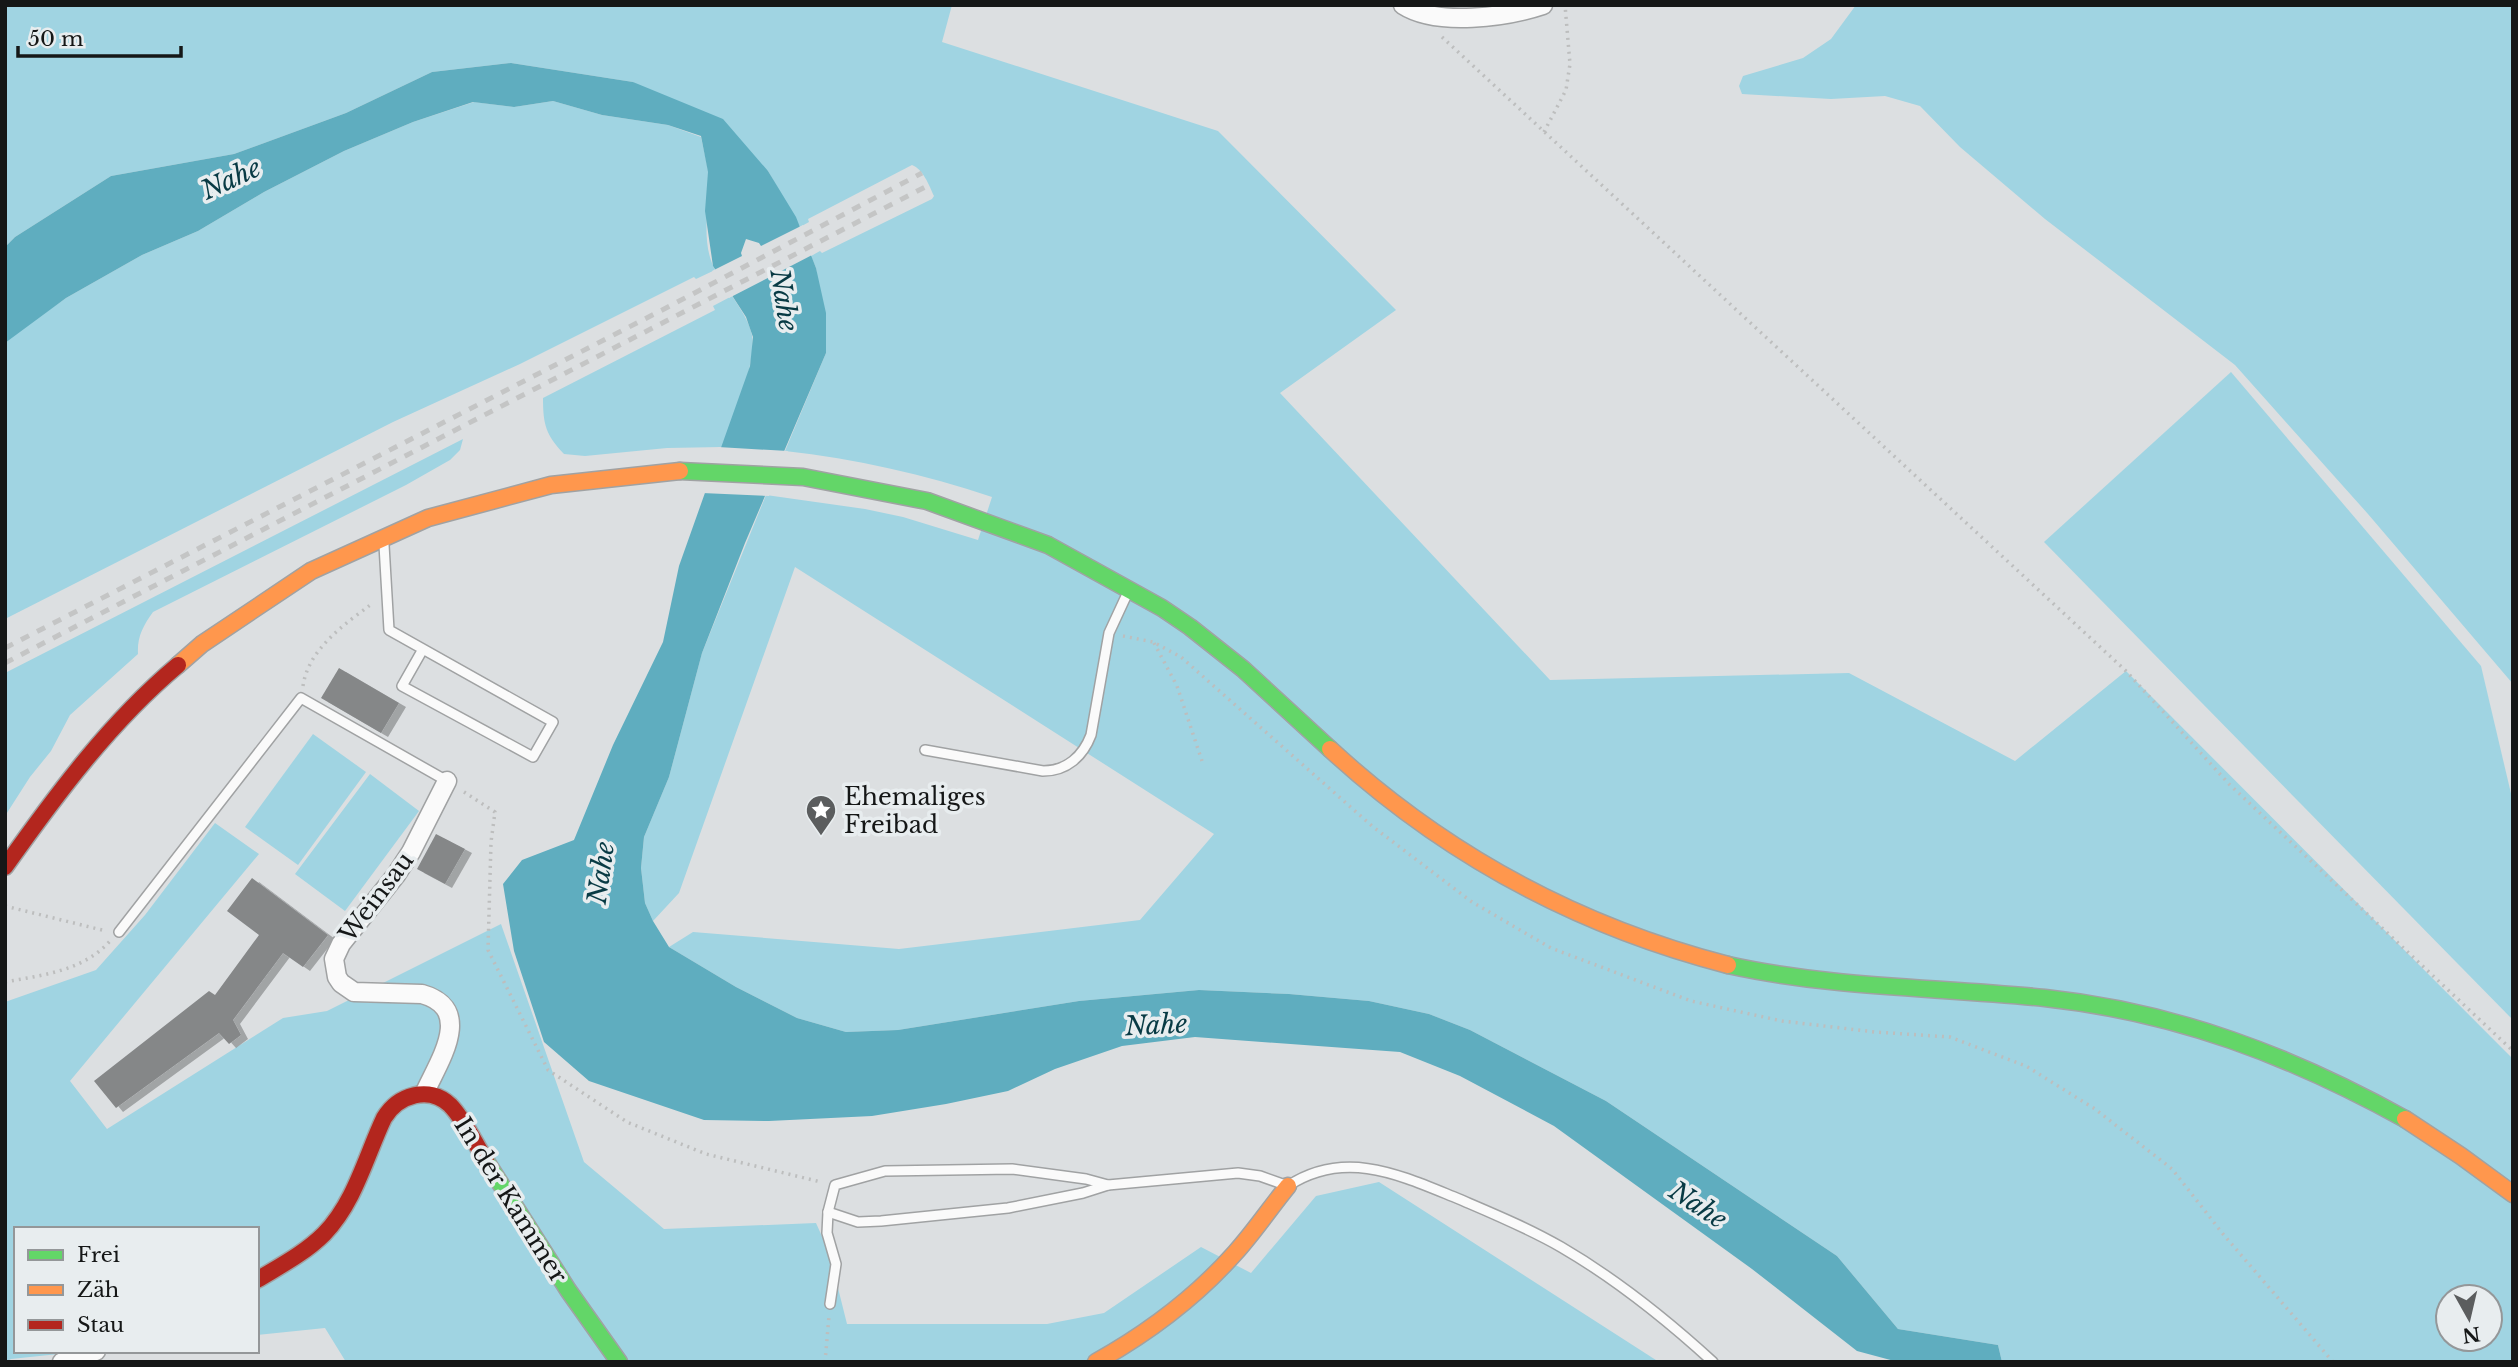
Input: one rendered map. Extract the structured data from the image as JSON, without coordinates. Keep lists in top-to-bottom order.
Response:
{
  "streets": {
    "main road": ["In der Kammer"],
    "street": ["Weinsau"]
  },
  "crossings": [
    ["Weinsau", "In der Kammer"]
  ],
  "water": ["Nahe"],
  "places": {
    "place": ["Ehemaliges Freibad"]
  },
  "legend": ["Frei", "Zäh", "Stau"],
  "scale_bar": "50 m",
  "north": "bottom"
}
